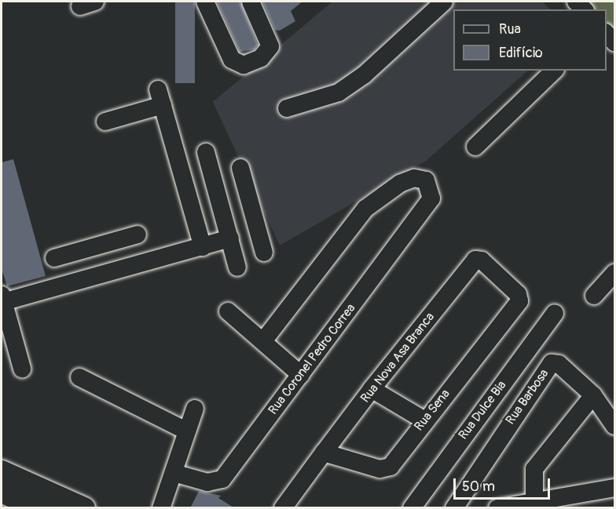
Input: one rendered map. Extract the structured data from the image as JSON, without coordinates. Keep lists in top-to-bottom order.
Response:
{
  "streets": {
    "street": [
      "Rua Nova Asa Branca",
      "Rua Coronel Pedro Correa",
      "Rua Barbosa",
      "Rua Sena",
      "Rua Dulce Bia"
    ]
  },
  "crossings": [
    ["Rua Nova Asa Branca", "Rua Sena"]
  ],
  "legend": ["Rua", "Edifício"],
  "scale_bar": "50 m"
}
